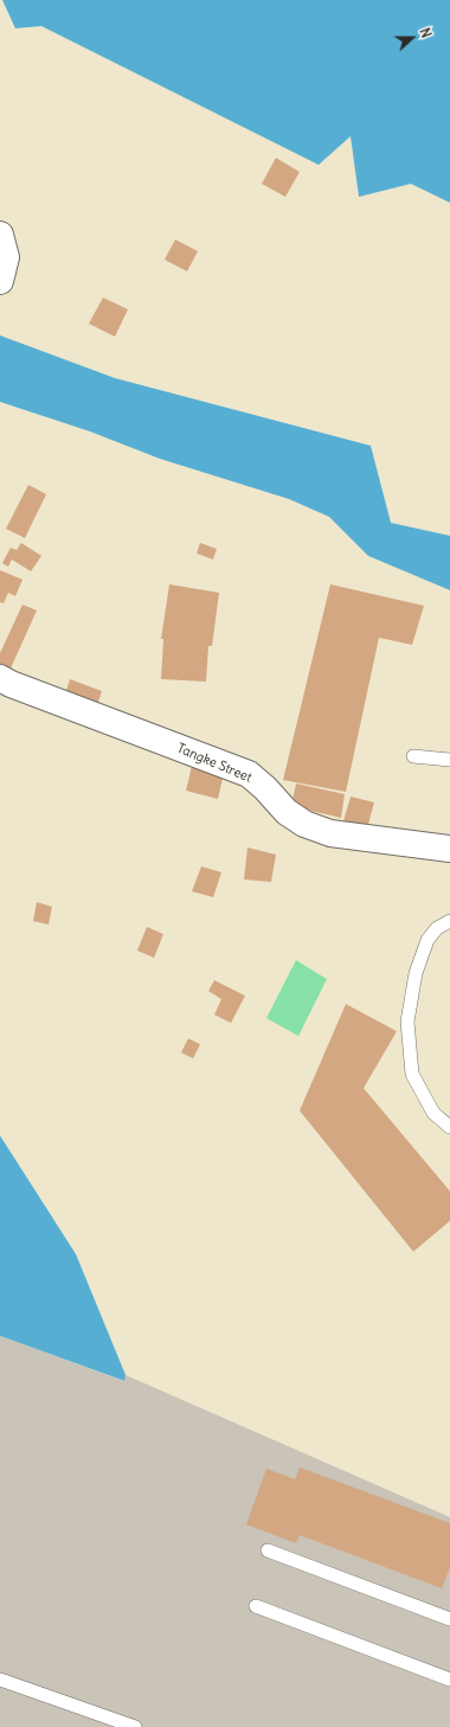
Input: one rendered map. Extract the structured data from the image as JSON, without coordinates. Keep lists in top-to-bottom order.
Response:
{
  "streets": {
    "street": ["Tangke Street"]
  },
  "north": "right"
}
